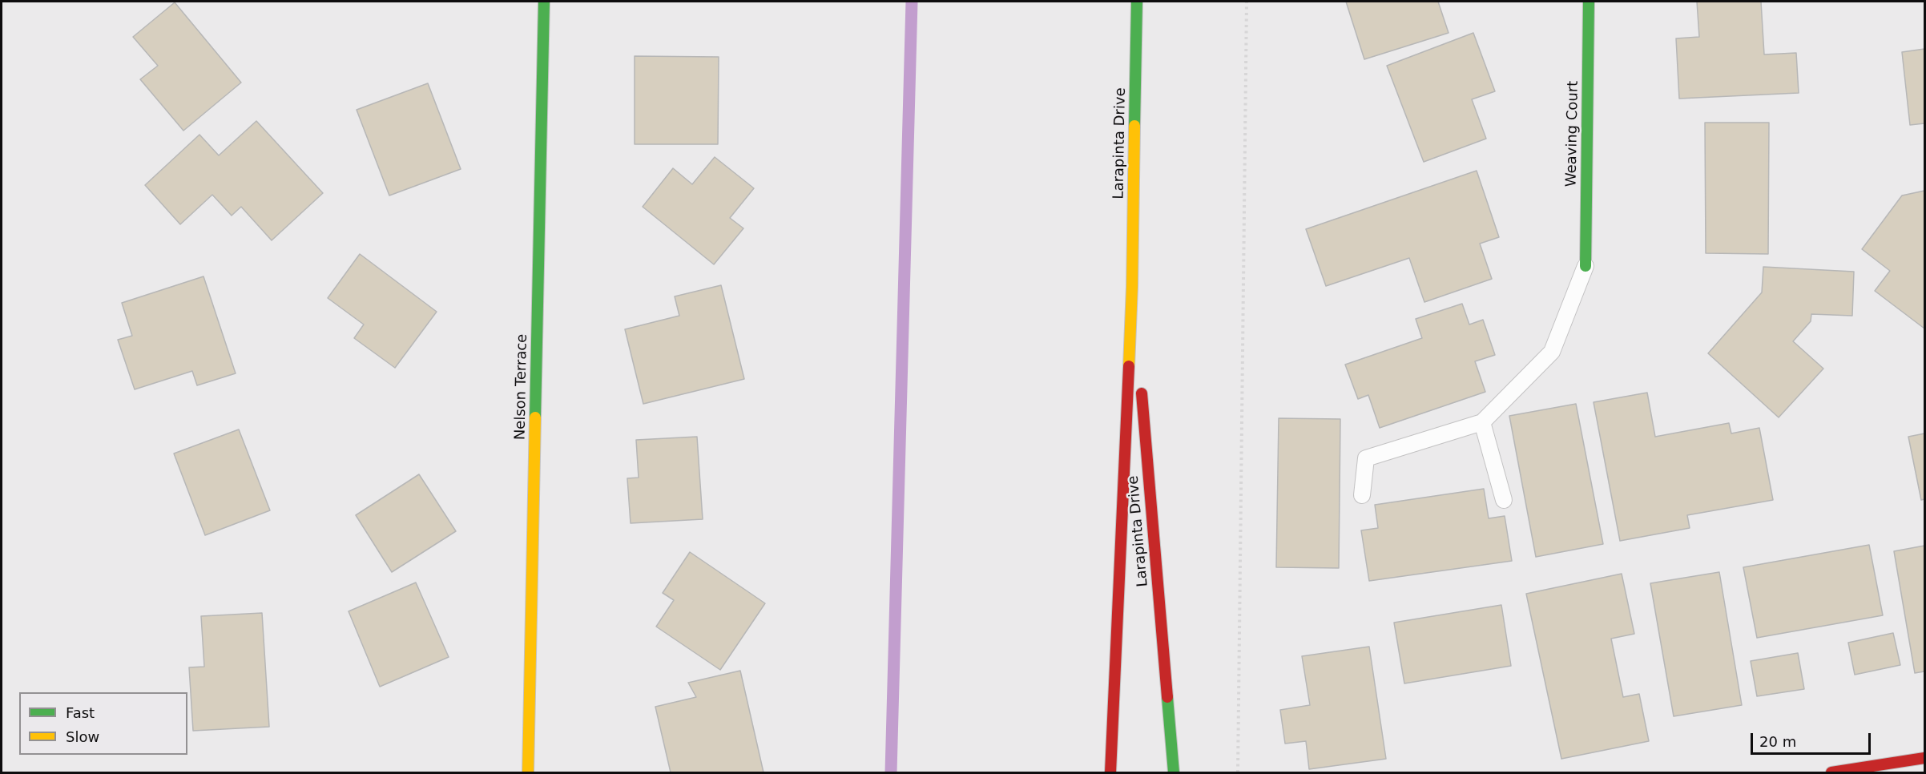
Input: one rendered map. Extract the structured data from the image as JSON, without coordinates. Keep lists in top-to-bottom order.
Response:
{
  "streets": {
    "main road": ["Weaving Court", "Larapinta Drive", "Nelson Terrace"]
  },
  "legend": ["Fast", "Slow"],
  "scale_bar": "20 m"
}
